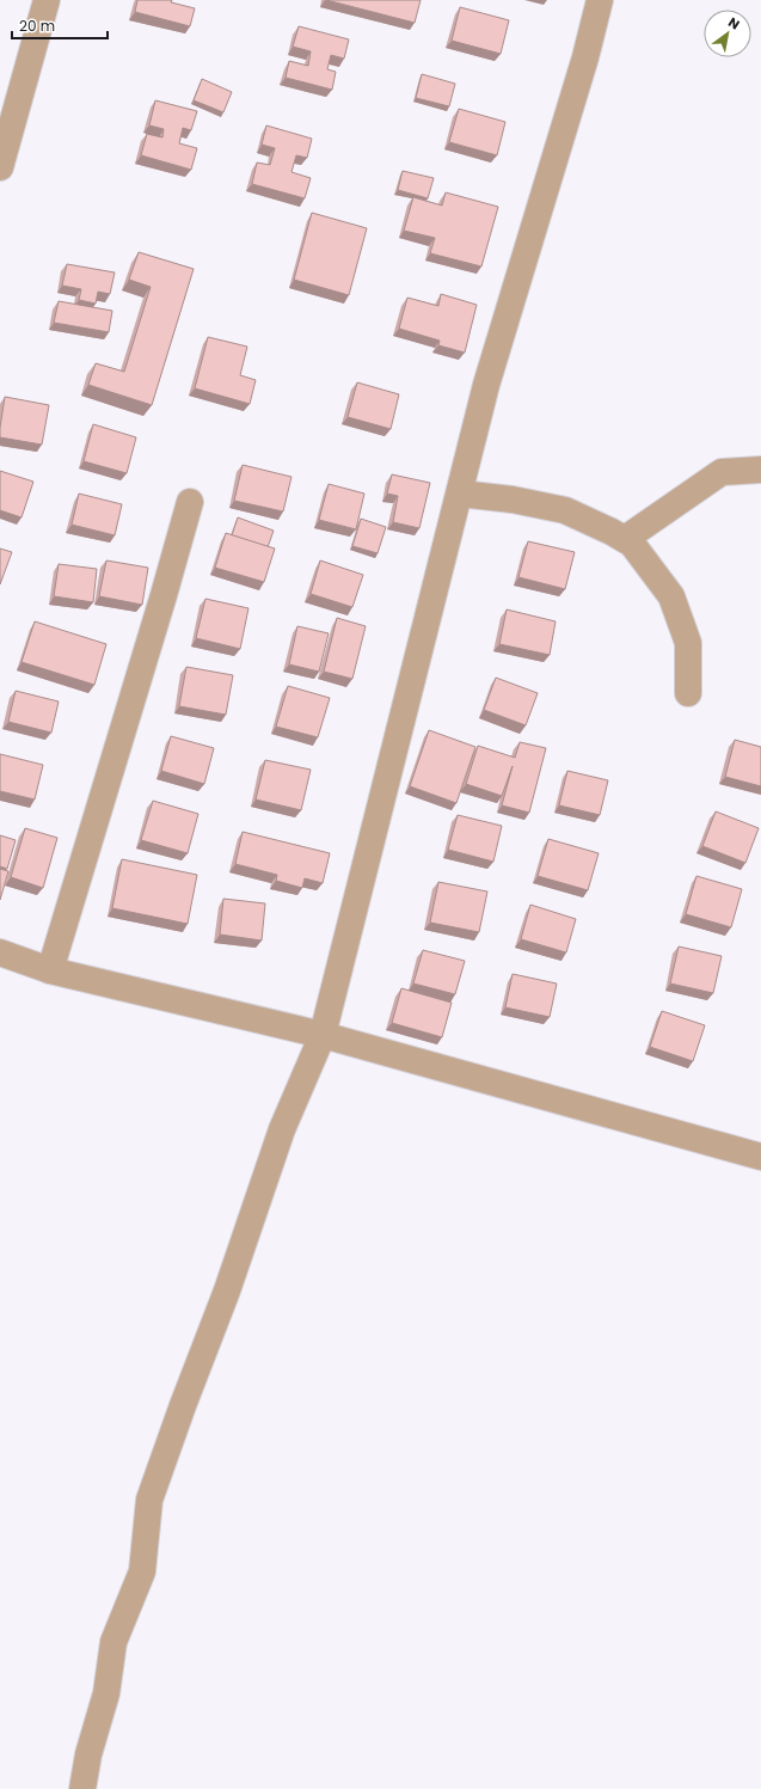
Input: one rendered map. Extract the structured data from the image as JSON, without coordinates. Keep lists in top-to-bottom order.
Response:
{
  "scale_bar": "20 m",
  "north": "top right"
}
